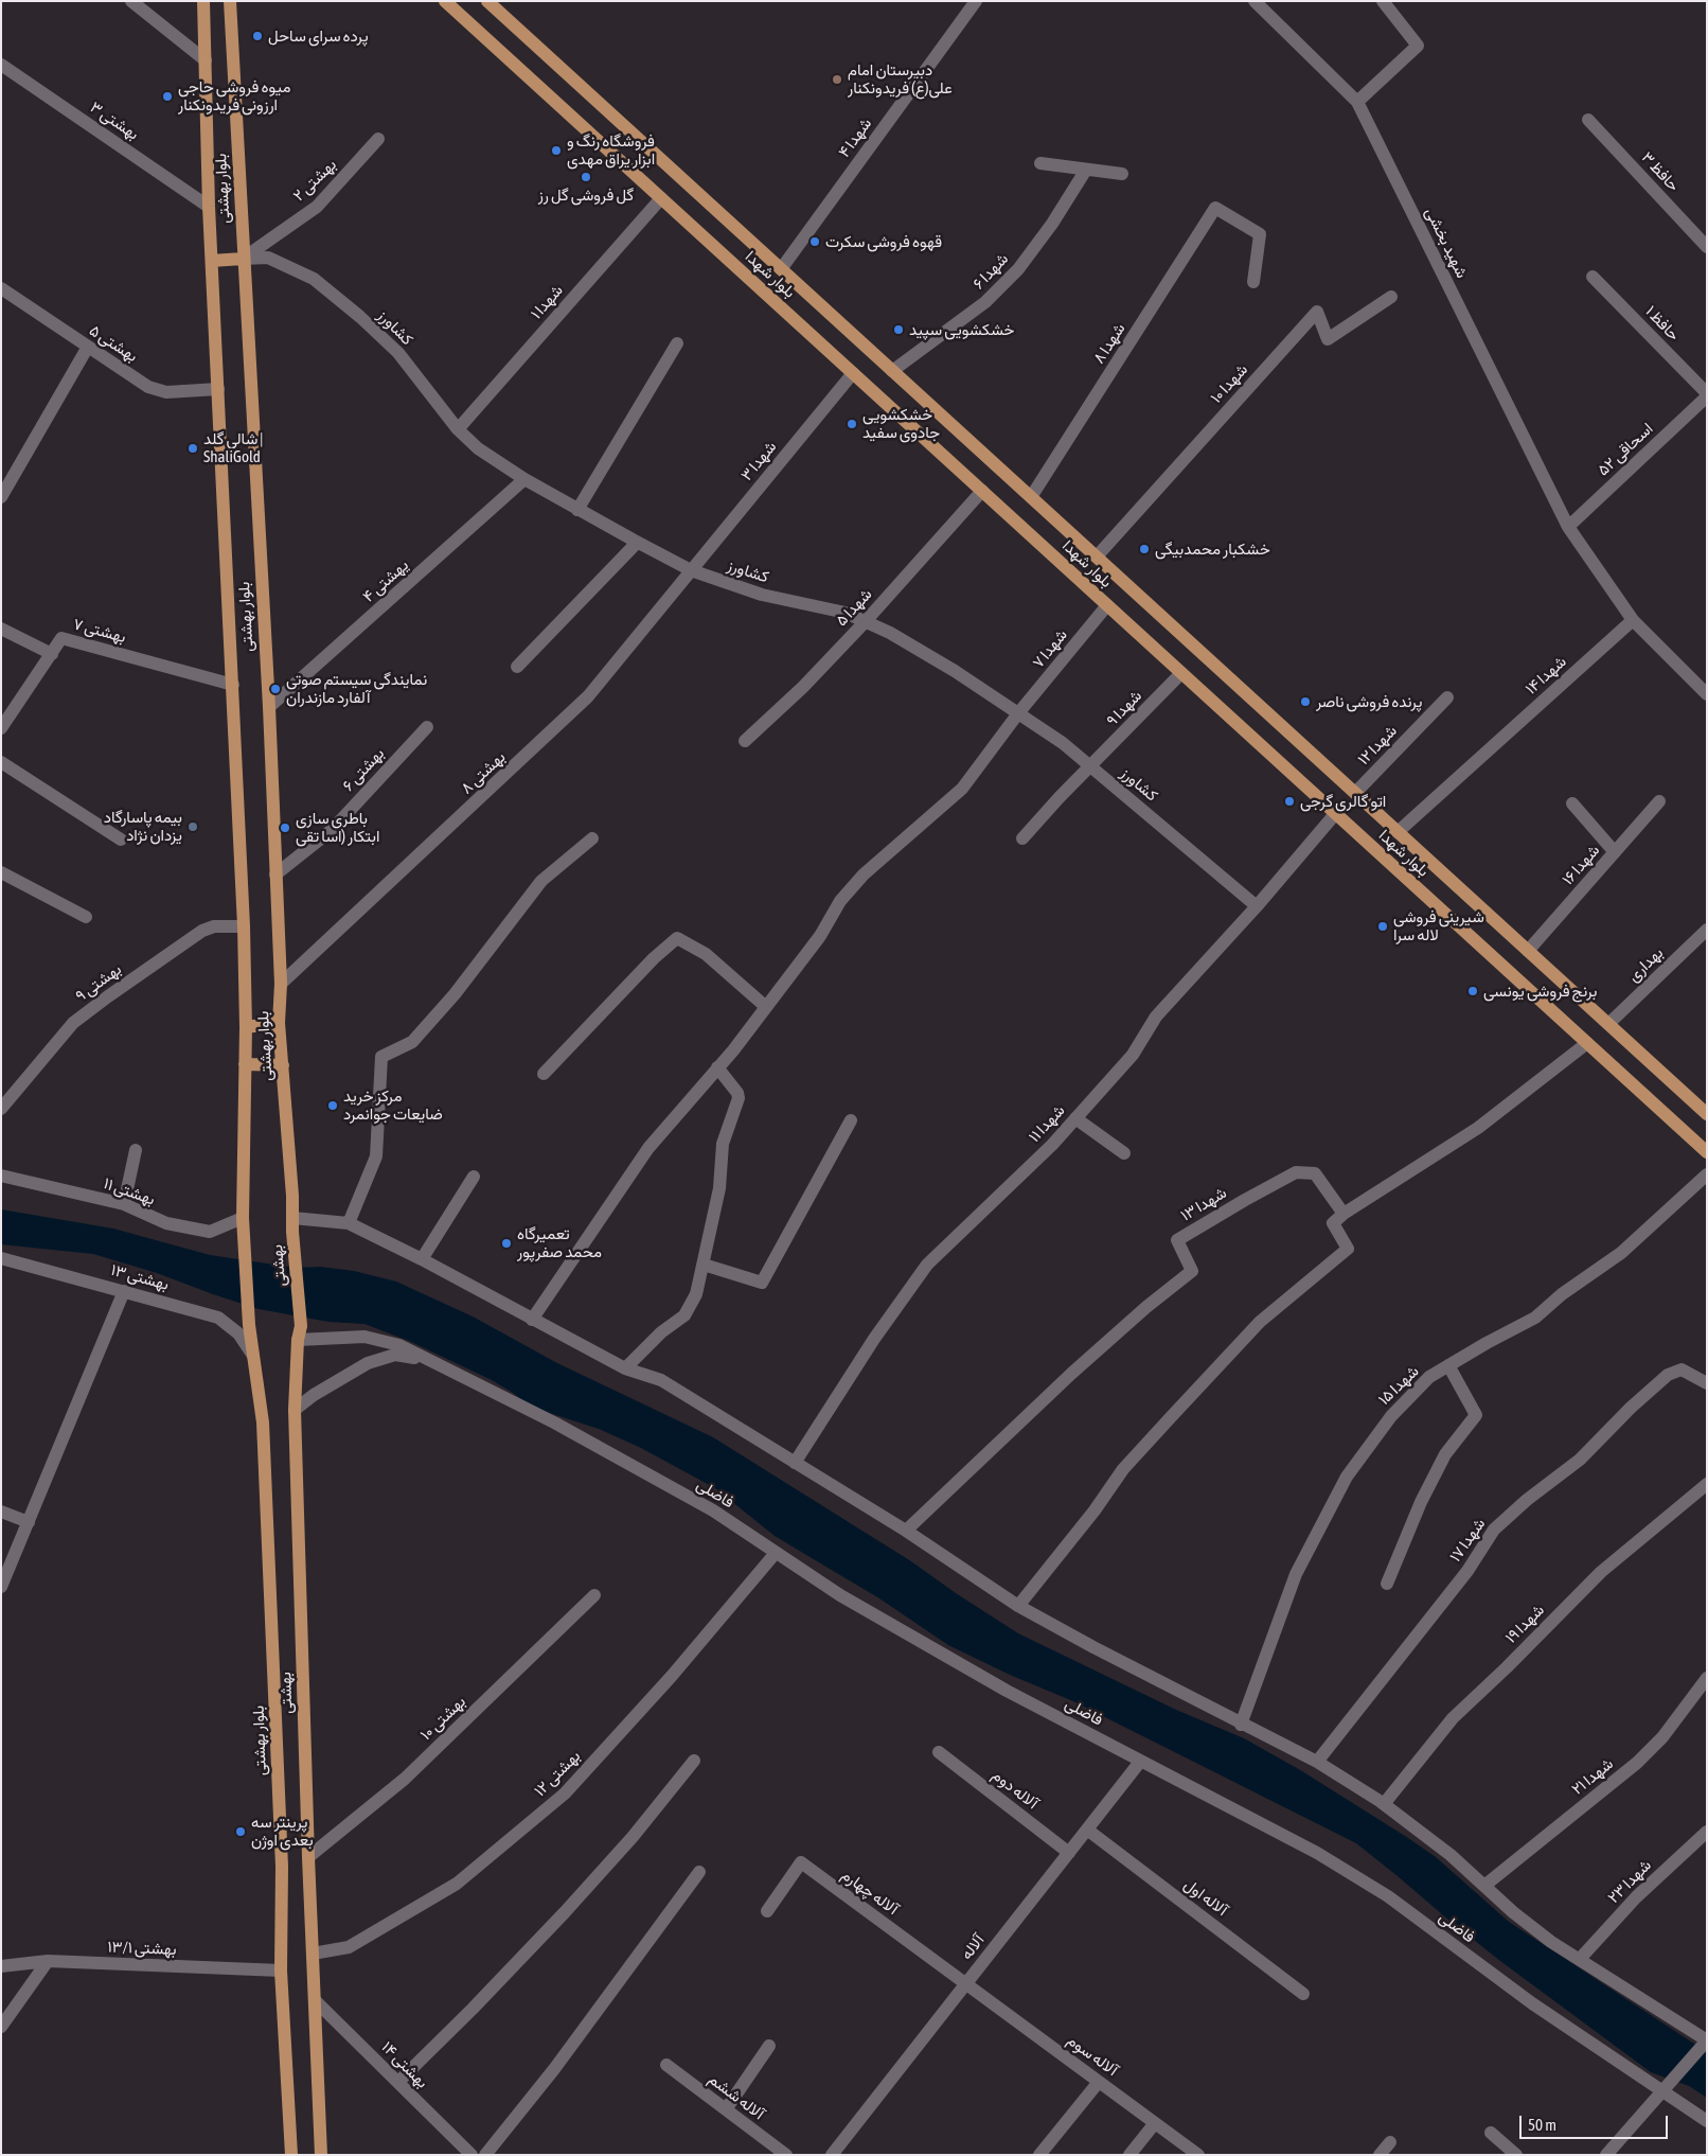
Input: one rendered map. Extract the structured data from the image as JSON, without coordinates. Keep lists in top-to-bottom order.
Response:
{
  "streets": {
    "main road": ["بلوار بهشتی", "بلوار شهدا", "بهشتی"],
    "street": [
      "بهشتی ۳",
      "شهدا ۴",
      "حافظ ۳",
      "بهشتی ۲",
      "شهید بخشی",
      "شهدا ۶",
      "شهدا ۱",
      "حافظ ۱",
      "کشاورز",
      "بهشتی ۵",
      "شهدا ۸",
      "شهدا ۱۰",
      "اسحاقی ۵۲",
      "شهدا ۳",
      "یهشتی ۴",
      "شهدا ۵",
      "بهشتی ۷",
      "شهدا ۷",
      "شهدا ۱۴",
      "شهدا ۹",
      "شهدا ۱۲",
      "بهشتی ۶",
      "بهشتی ۸",
      "شهدا ۱۶",
      "بهداری",
      "بهشتی ۹",
      "شهدا ۱۱",
      "بهشتی ۱۱",
      "شهدا ۱۳",
      "بهشتی ۱۳",
      "شهدا ۱۵",
      "فاضلی",
      "شهدا ۱۷",
      "شهدا ۱۹",
      "بهشتی ۱۰",
      "بهشتی ۱۲",
      "شهدا ۲۱",
      "آلاله دوم",
      "شهدا ۲۳",
      "آلاله چهارم",
      "آلاله اول",
      "آلاله",
      "بهشتی ۱۳/۱",
      "آلاله سوم",
      "بهشتی ۱۴",
      "آلاله ششم"
    ]
  },
  "crossings": [
    ["بهشتی ۳", "بلوار بهشتی"],
    ["شهدا ۴", "بلوار شهدا"],
    ["بهشتی ۲", "بلوار بهشتی"],
    ["بهشتی ۲", "کشاورز"],
    ["بلوار بهشتی", "کشاورز"],
    ["بلوار بهشتی", "بهشتی ۵"],
    ["بلوار بهشتی", "یهشتی ۴"],
    ["بلوار بهشتی", "بهشتی ۷"],
    ["بلوار بهشتی", "بهشتی ۶"],
    ["بلوار بهشتی", "بهشتی ۸"],
    ["بلوار بهشتی", "بهشتی ۹"],
    ["بلوار بهشتی", "بهشتی ۱۱"],
    ["بلوار بهشتی", "بهشتی"],
    ["بلوار بهشتی", "بهشتی ۱۳"],
    ["بلوار بهشتی", "بهشتی ۱۳/۱"],
    ["شهید بخشی", "اسحاقی ۵۲"],
    ["شهدا ۶", "بلوار شهدا"],
    ["بلوار شهدا", "شهدا ۱"],
    ["بلوار شهدا", "شهدا ۸"],
    ["بلوار شهدا", "شهدا ۱۰"],
    ["بلوار شهدا", "شهدا ۳"],
    ["بلوار شهدا", "شهدا ۵"],
    ["بلوار شهدا", "شهدا ۷"],
    ["بلوار شهدا", "شهدا ۱۴"],
    ["بلوار شهدا", "شهدا ۹"],
    ["بلوار شهدا", "شهدا ۱۲"],
    ["بلوار شهدا", "شهدا ۱۶"],
    ["بلوار شهدا", "بهداری"],
    ["بلوار شهدا", "شهدا ۱۱"],
    ["شهدا ۱", "کشاورز"],
    ["حافظ ۱", "اسحاقی ۵۲"],
    ["کشاورز", "شهدا ۳"],
    ["کشاورز", "یهشتی ۴"],
    ["کشاورز", "شهدا ۵"],
    ["کشاورز", "شهدا ۷"],
    ["کشاورز", "شهدا ۹"],
    ["کشاورز", "بهشتی ۸"],
    ["کشاورز", "شهدا ۱۱"],
    ["شهدا ۳", "بهشتی ۸"],
    ["بهشتی", "فاضلی"],
    ["بهشتی", "بهشتی ۱۰"],
    ["بهشتی", "بهشتی ۱۲"],
    ["بهشتی", "بهشتی ۱۴"],
    ["فاضلی", "بهشتی ۱۲"],
    ["فاضلی", "آلاله"],
    ["آلاله دوم", "آلاله"],
    ["آلاله چهارم", "آلاله"],
    ["آلاله چهارم", "آلاله سوم"],
    ["آلاله اول", "آلاله"],
    ["آلاله", "آلاله سوم"]
  ],
  "places": [
    "پرده سرای ساحل",
    "دبیرستان امام علی(ع) فریدونکنار",
    "میوه فروشی حاجی ارزونی فریدونکنار",
    "فروشگاه رنگ و ابزار یراق مهدی",
    "گل فروشی گل رز",
    "قهوه فروشی سکرت",
    "خشکشویی سپید",
    "خشکشویی جادوی سفید",
    "شالی گلد | ShaliGold",
    "خشکبار محمدبیگی",
    "نمایندگی سیستم صوتی آلفارد مازندران",
    "پرنده فروشی ناصر",
    "اتو گالری گرجی",
    "بیمه پاسارگاد یزدان نژاد",
    "باطری سازی ابتکار (اسا تقی",
    "شیرینی فروشی لاله سرا",
    "برنج فروشی یونسی",
    "مرکز خرید ضایعات جوانمرد",
    "تعمیرگاه محمد صفرپور",
    "پرینتر سه بعدی اوژن"
  ],
  "scale_bar": "50 m"
}
